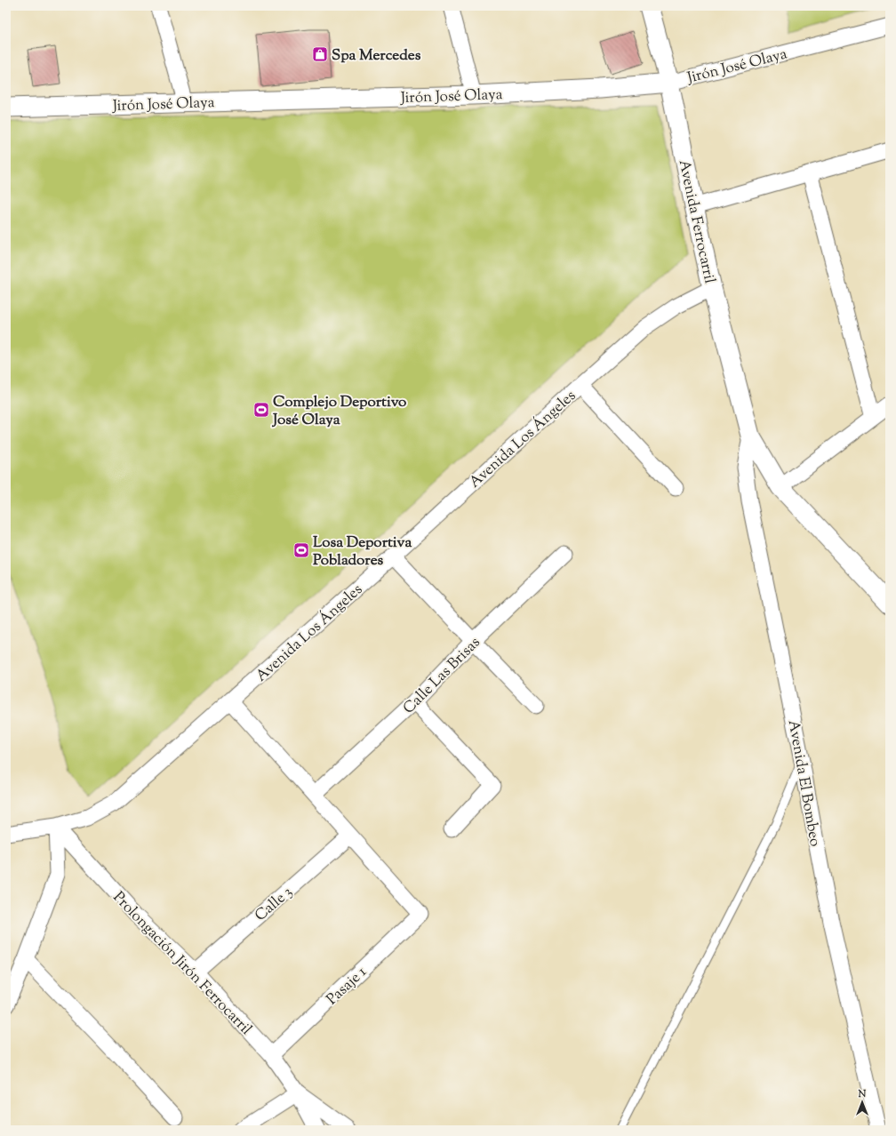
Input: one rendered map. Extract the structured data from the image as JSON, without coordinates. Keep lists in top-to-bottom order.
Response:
{
  "streets": {
    "street": [
      "Jirón José Olaya",
      "Avenida Ferrocarril",
      "Avenida Los Ángeles",
      "Calle Las Brisas",
      "Avenida El Bombeo",
      "Calle 3",
      "Prolongación Jirón Ferrocarril",
      "Pasaje 1"
    ]
  },
  "crossings": [
    ["Jirón José Olaya", "Avenida Ferrocarril"],
    ["Avenida Ferrocarril", "Avenida Los Ángeles"],
    ["Avenida Ferrocarril", "Avenida El Bombeo"],
    ["Avenida Los Ángeles", "Prolongación Jirón Ferrocarril"],
    ["Calle 3", "Prolongación Jirón Ferrocarril"],
    ["Calle 3", "Pasaje 1"],
    ["Prolongación Jirón Ferrocarril", "Pasaje 1"]
  ],
  "places": {
    "shop": ["Spa Mercedes"],
    "sports": ["Complejo Deportivo José Olaya", "Losa Deportiva Pobladores"]
  },
  "north": "top"
}
